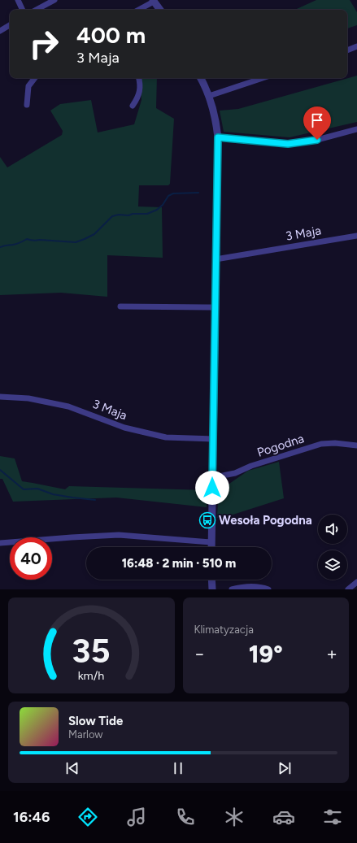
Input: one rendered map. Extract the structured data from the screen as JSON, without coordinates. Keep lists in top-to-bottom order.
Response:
{
  "streets": {
    "street": ["3 Maja", "Pogodna"]
  },
  "places": {
    "bus stop": ["Wesoła Pogodna"]
  },
  "page": {
    "turn": ["400 m", "3 Maja"],
    "limit": "40",
    "trip": "16:48 · 2 min · 510 m",
    "tile": "Klimatyzacja",
    "heat": ["−", "19°", "+"],
    "song": ["Slow Tide", "Marlow"],
    "tabs": "16:46",
    "gauge": ["35", "km/h"]
  }
}
